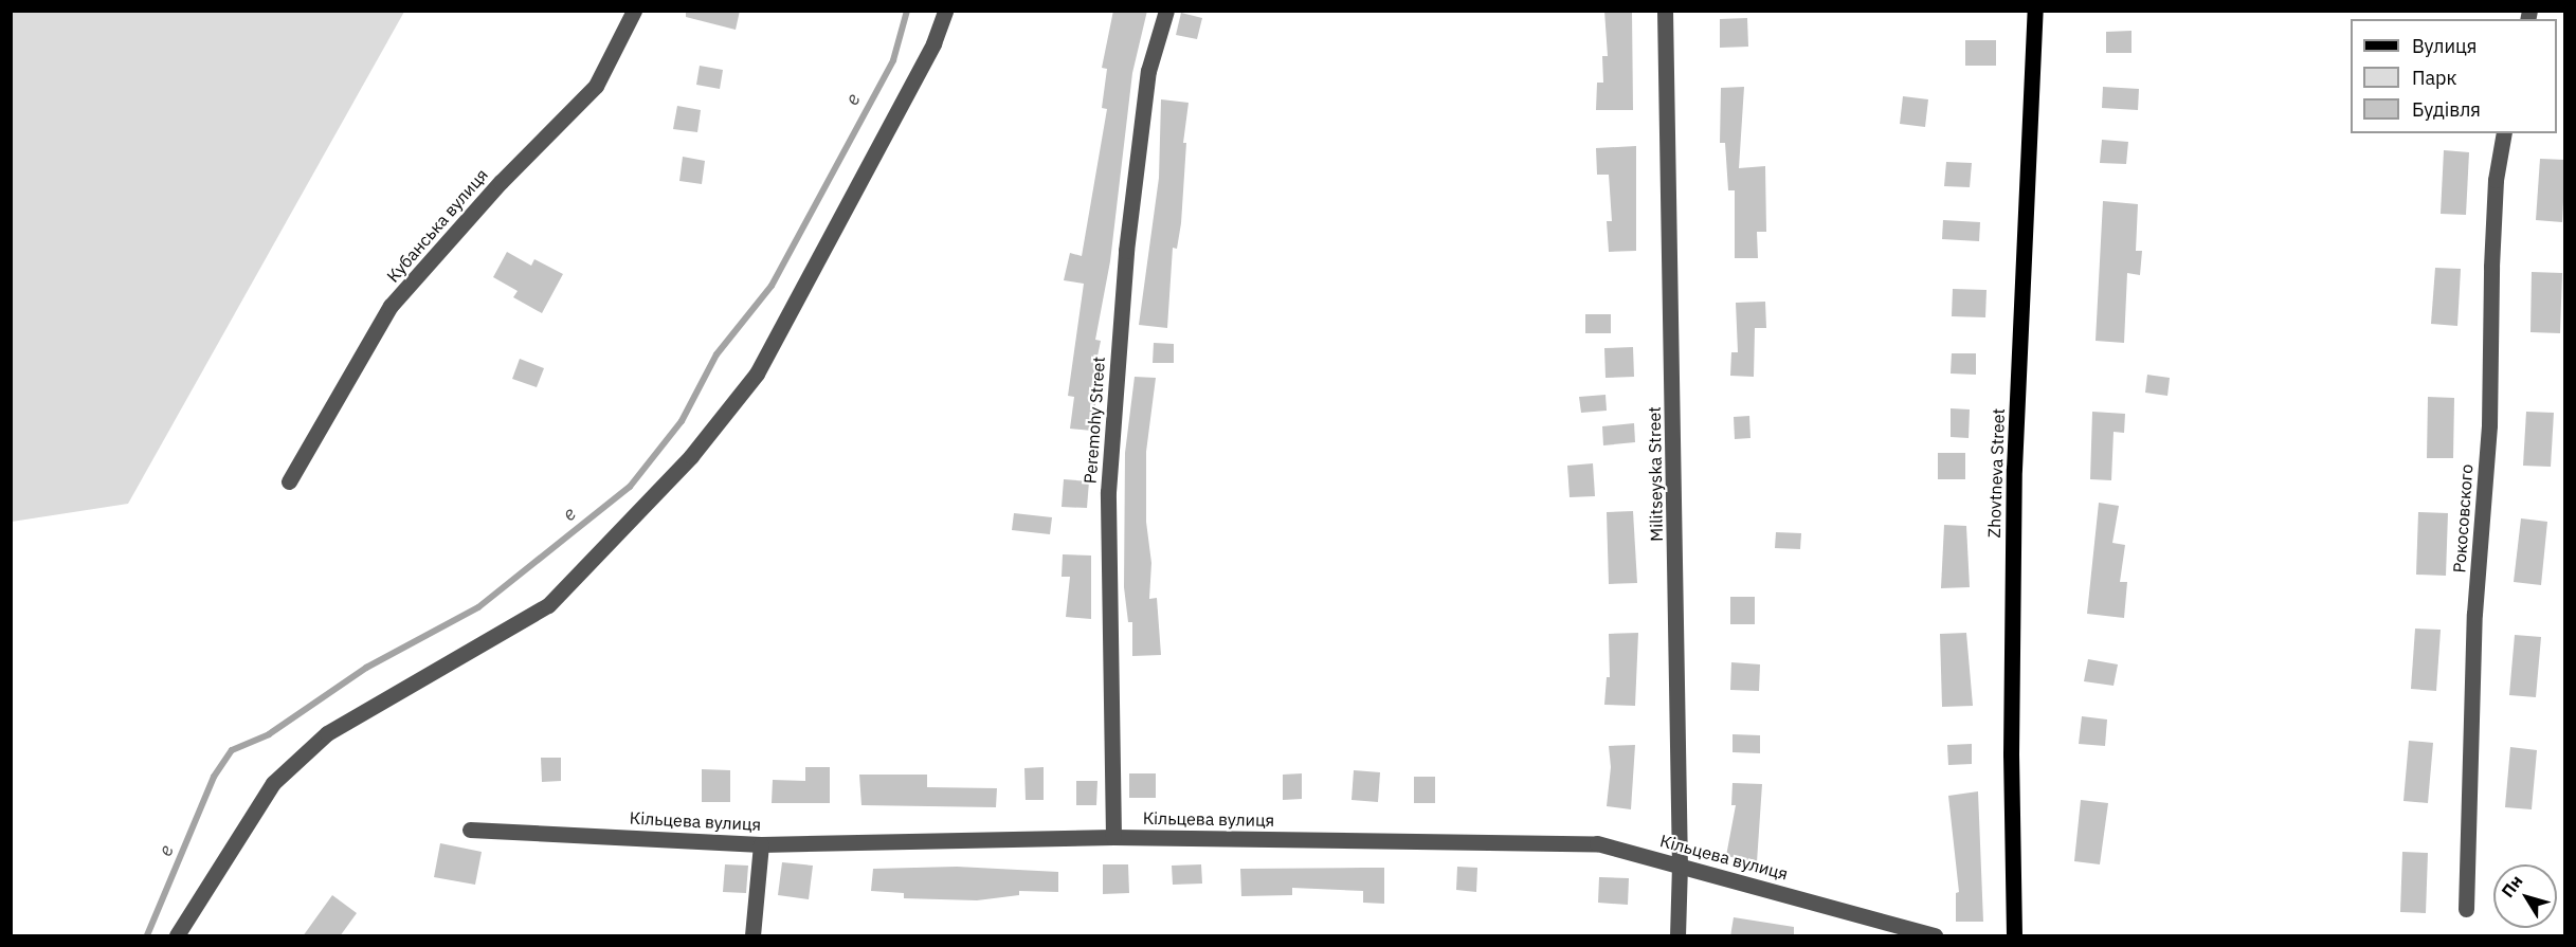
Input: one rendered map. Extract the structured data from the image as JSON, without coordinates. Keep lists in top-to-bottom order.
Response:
{
  "streets": {
    "main road": ["Zhovtneva Street"],
    "street": [
      "Кубанська вулиця",
      "Peremohy Street",
      "Militseyska Street",
      "Рокосовского",
      "Кільцева вулиця"
    ]
  },
  "crossings": [
    ["Peremohy Street", "Кільцева вулиця"],
    ["Militseyska Street", "Кільцева вулиця"]
  ],
  "water": ["e"],
  "legend": ["Вулиця", "Парк", "Будівля"],
  "north": "top left"
}
